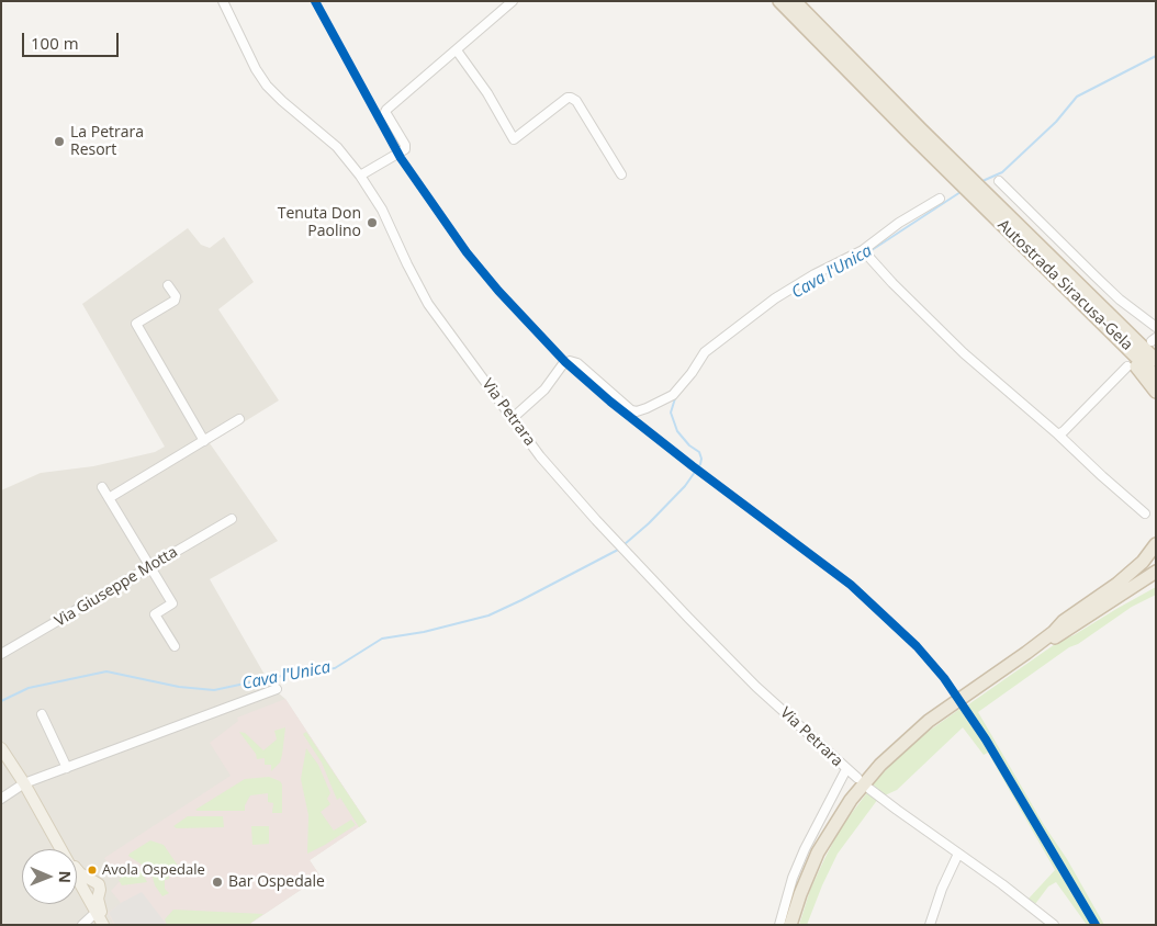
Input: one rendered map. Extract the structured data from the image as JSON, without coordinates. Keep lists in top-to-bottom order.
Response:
{
  "streets": {
    "highway": ["Autostrada Siracusa-Gela"],
    "street": ["Via Petrara", "Via Giuseppe Motta"]
  },
  "water": ["Cava l'Unica"],
  "places": [
    "La Petrara Resort",
    "Tenuta Don Paolino",
    "Avola Ospedale",
    "Bar Ospedale"
  ],
  "scale_bar": "100 m",
  "north": "right"
}
